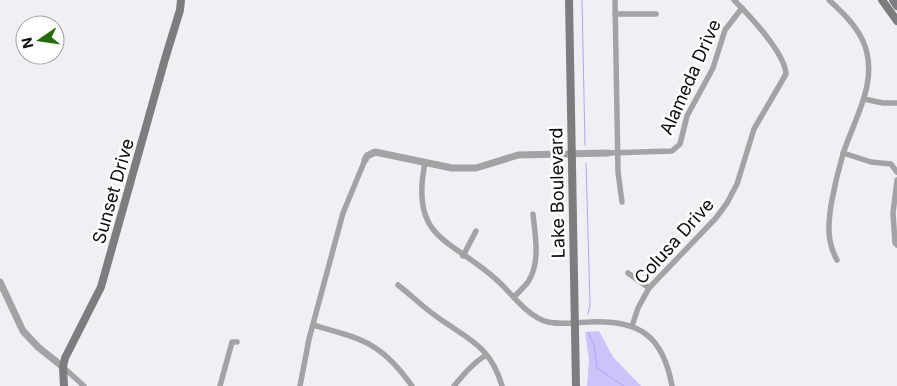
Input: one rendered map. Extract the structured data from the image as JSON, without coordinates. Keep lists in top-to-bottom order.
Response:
{
  "streets": {
    "main road": ["Sunset Drive", "Lake Boulevard"],
    "street": ["Alameda Drive", "Colusa Drive"]
  },
  "crossings": [
    ["Alameda Drive", "Lake Boulevard"],
    ["Alameda Drive", "Colusa Drive"]
  ],
  "north": "left"
}
